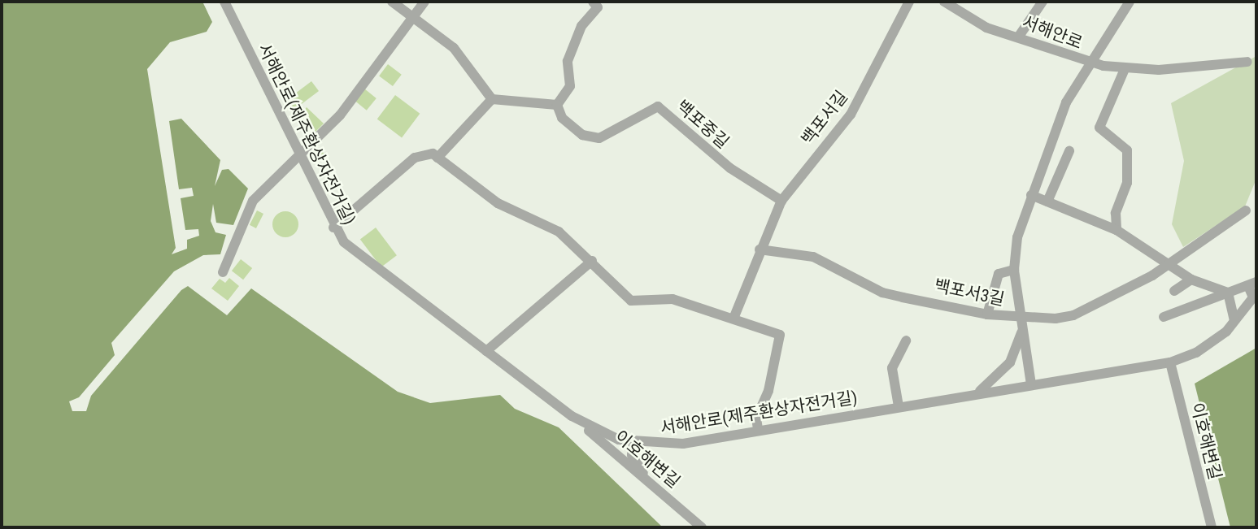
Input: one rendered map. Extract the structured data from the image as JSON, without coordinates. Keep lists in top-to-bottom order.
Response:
{
  "streets": {
    "street": [
      "서해안로",
      "백포서길",
      "백포중길",
      "서해안로(제주환상자전거길)",
      "백포서3길",
      "이호해변길"
    ]
  },
  "crossings": [
    ["백포서길", "백포중길"],
    ["백포서길", "백포서3길"],
    ["서해안로(제주환상자전거길)", "이호해변길"]
  ]
}
